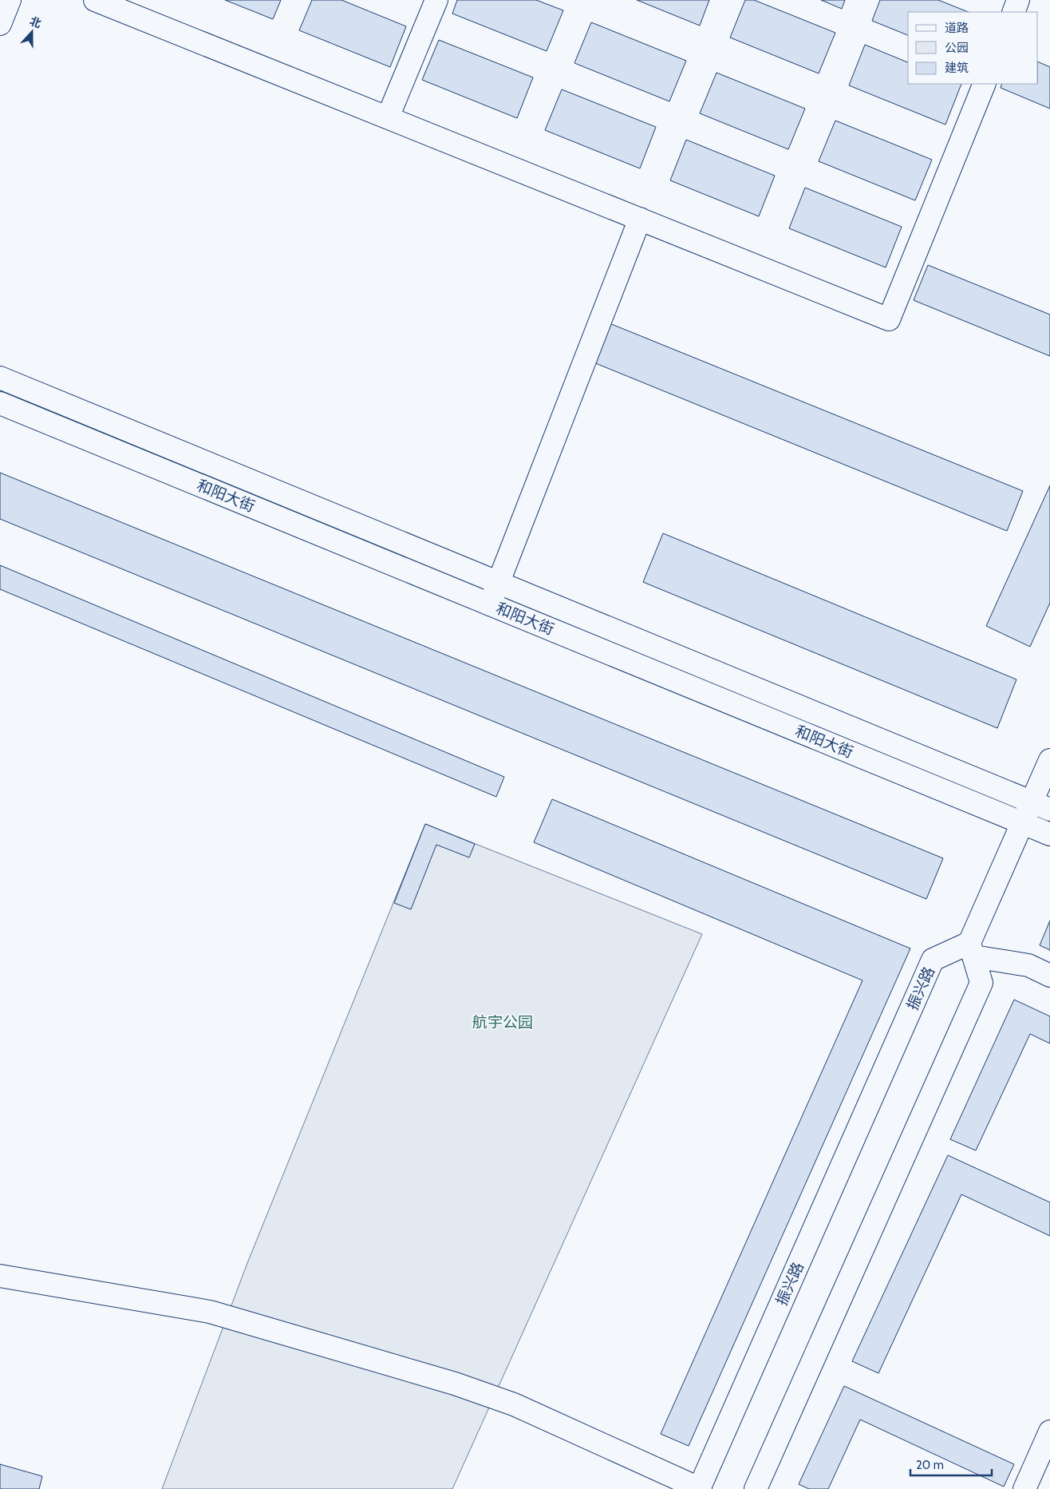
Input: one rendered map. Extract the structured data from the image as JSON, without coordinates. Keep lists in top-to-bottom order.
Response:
{
  "streets": {
    "main road": ["和阳大街", "振兴路"]
  },
  "parks": ["航宇公园"],
  "legend": ["道路", "公园", "建筑"],
  "scale_bar": "20 m",
  "north": "top"
}
